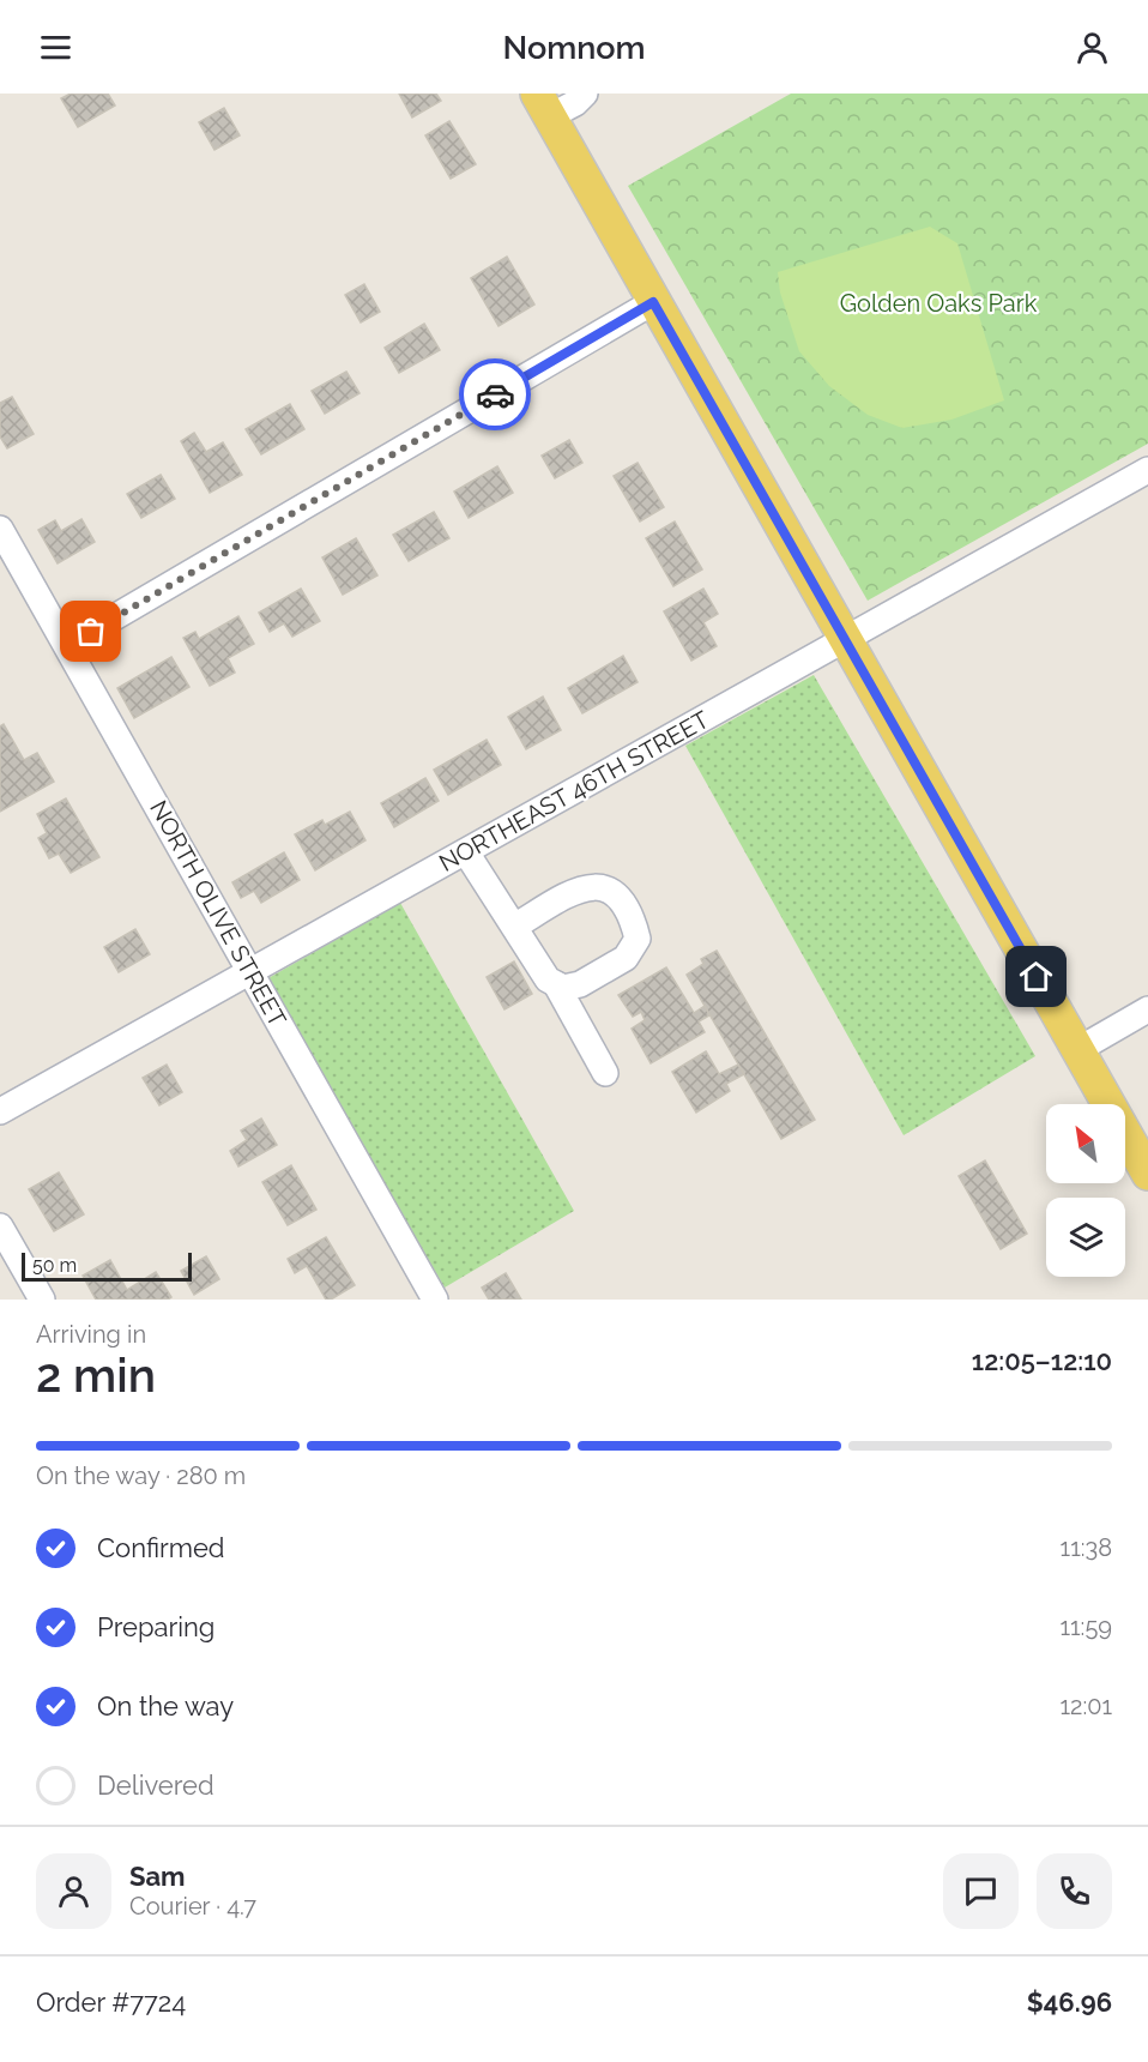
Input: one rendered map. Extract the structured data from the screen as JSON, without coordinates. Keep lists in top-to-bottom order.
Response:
{
  "streets": {
    "street": ["NORTHEAST 46TH STREET", "NORTH OLIVE STREET"]
  },
  "crossings": [
    ["NORTHEAST 46TH STREET", "NORTH OLIVE STREET"]
  ],
  "parks": ["Golden Oaks Park"],
  "scale_bar": "50 m",
  "north": "top left",
  "page": {
    "header": "Nomnom",
    "scale": "50 m",
    "heading": ["2 min", "Arriving in", "12:05–12:10"],
    "panel": [
      "Sam",
      "Courier · 4.7",
      "Order #7724",
      "$46.96"
    ],
    "bar": "On the way · 280 m",
    "list": [
      ["Confirmed", "11:38"],
      ["Preparing", "11:59"],
      ["On the way", "12:01"],
      "Delivered"
    ]
  }
}
